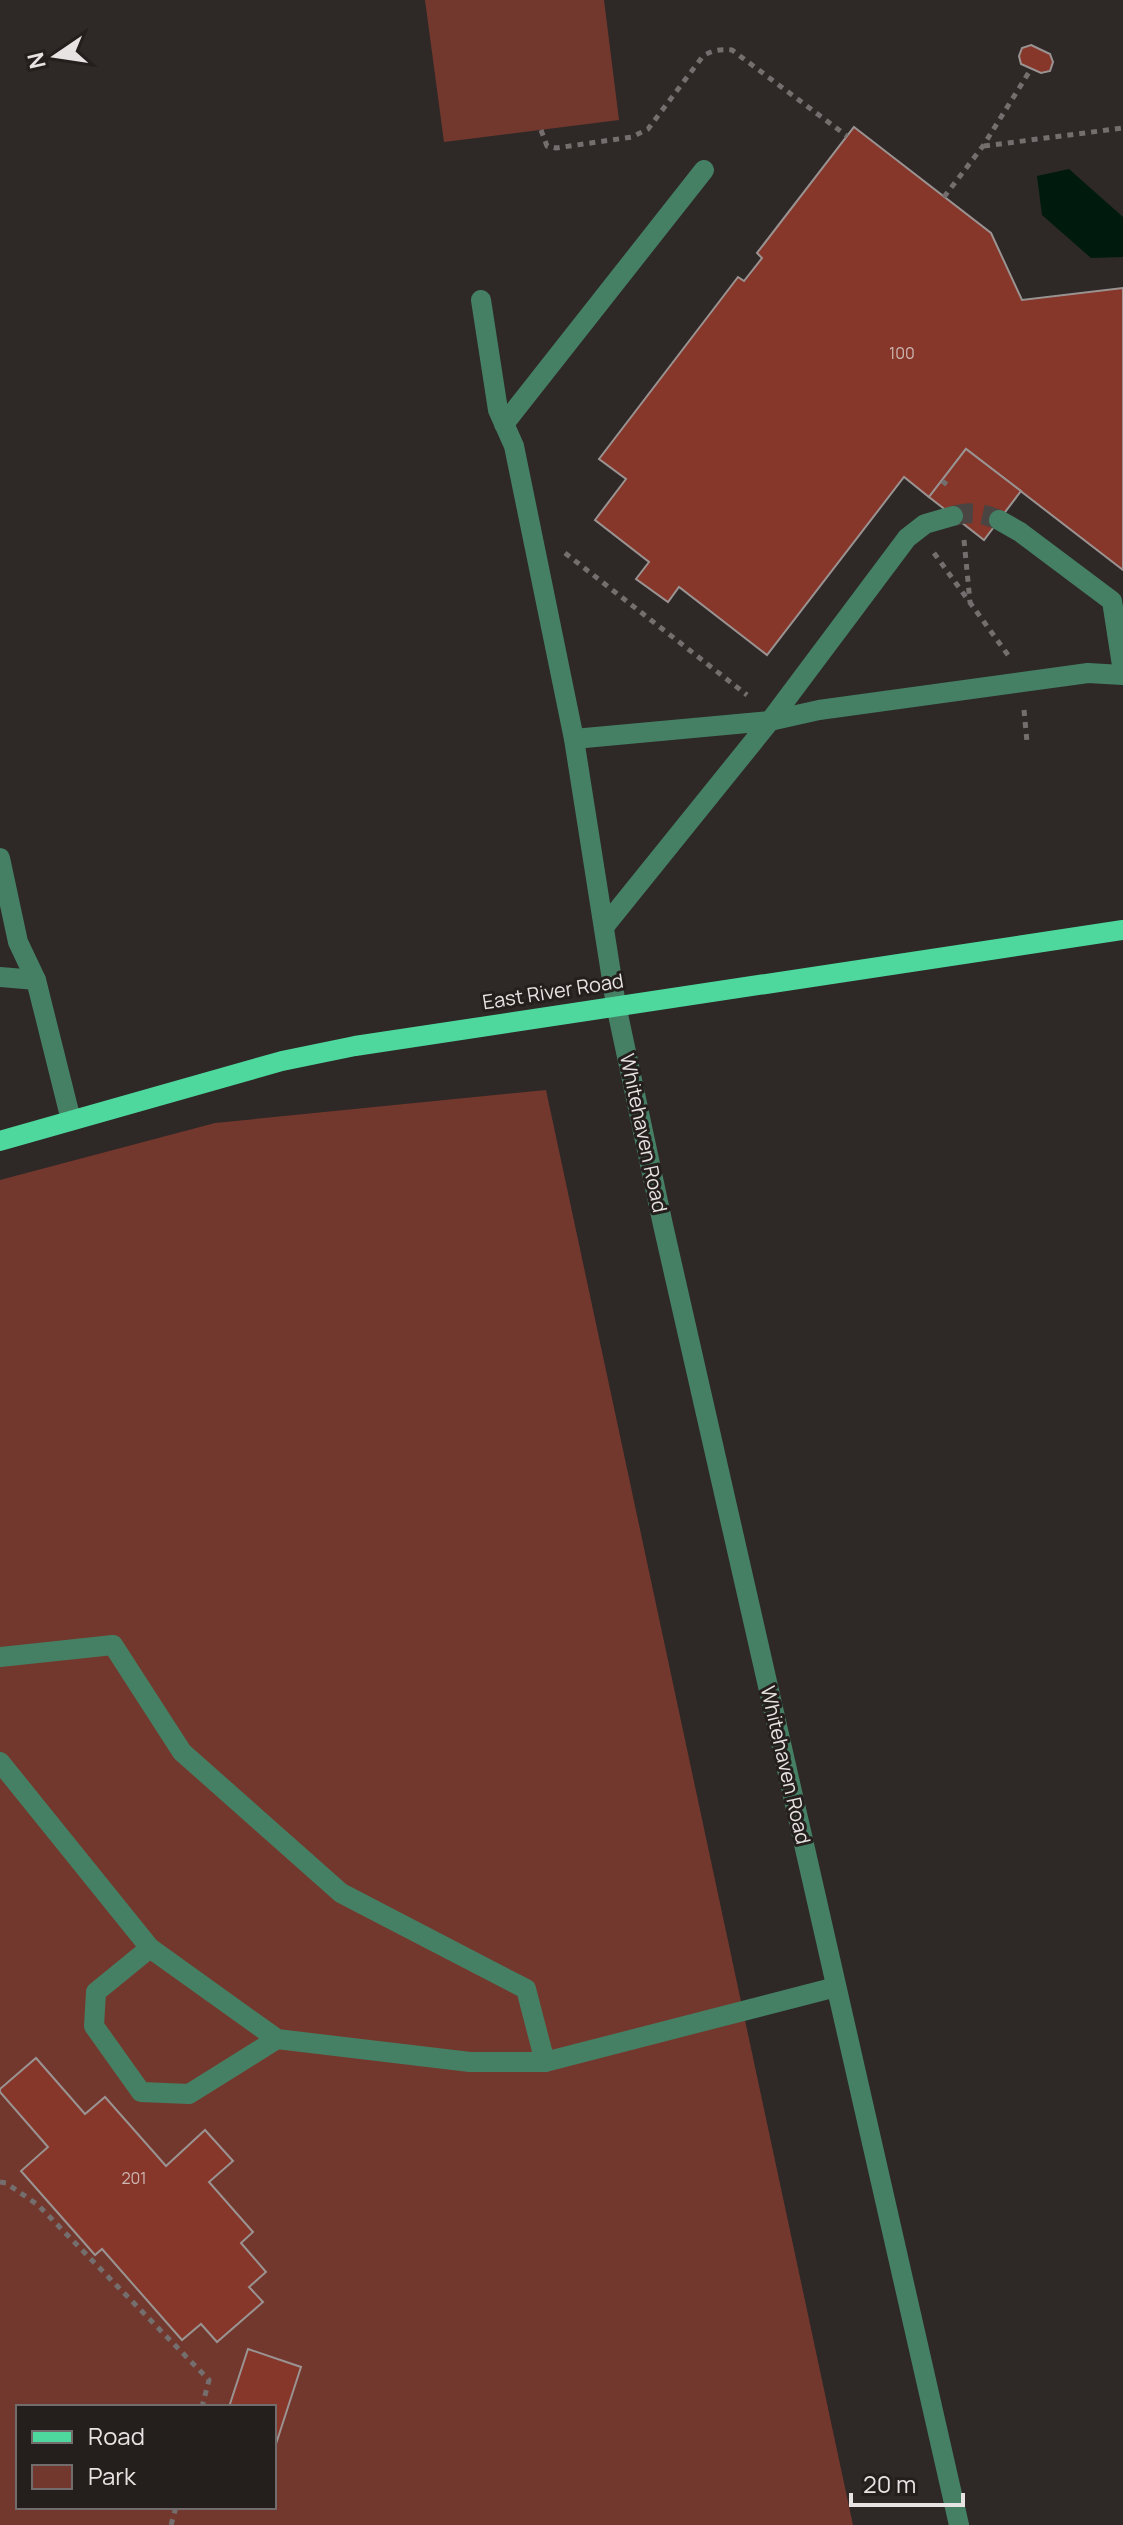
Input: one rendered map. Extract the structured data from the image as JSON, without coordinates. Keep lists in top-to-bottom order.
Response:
{
  "streets": {
    "main road": ["East River Road"],
    "street": ["Whitehaven Road"]
  },
  "crossings": [
    ["East River Road", "Whitehaven Road"]
  ],
  "house_numbers": ["100", "201"],
  "legend": ["Road", "Park"],
  "scale_bar": "20 m",
  "north": "left"
}
